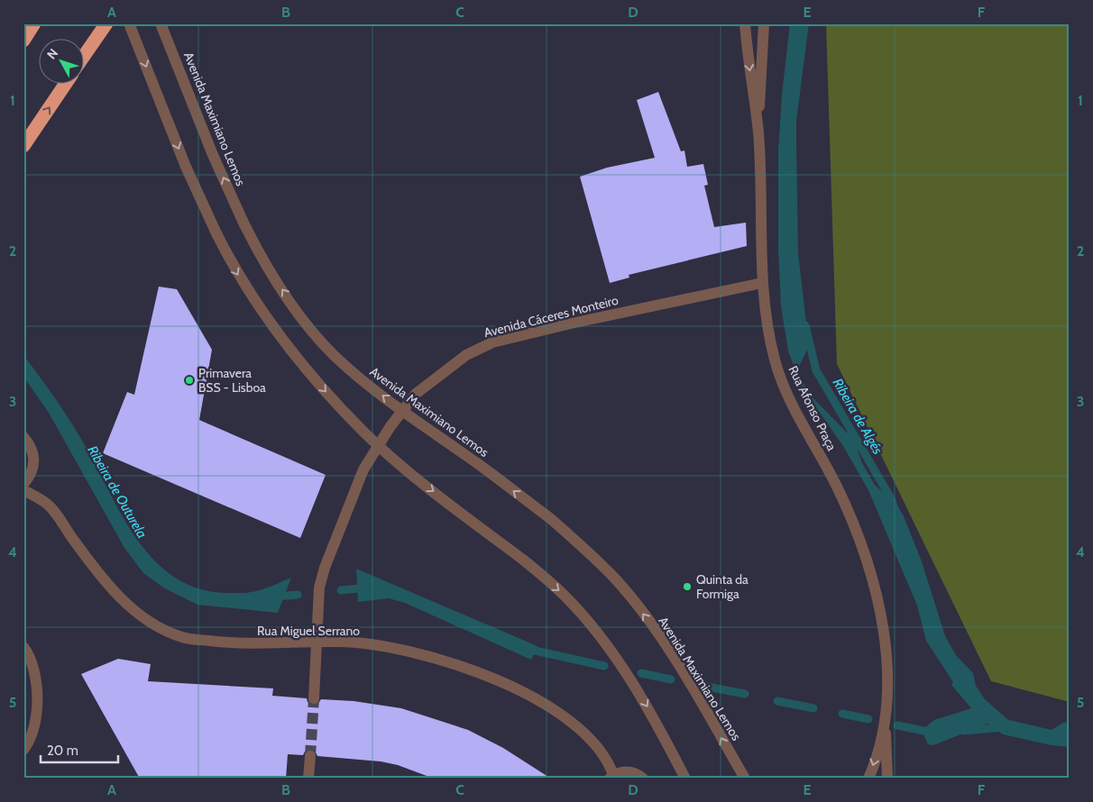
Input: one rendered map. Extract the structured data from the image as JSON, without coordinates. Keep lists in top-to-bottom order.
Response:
{
  "streets": {
    "street": [
      "Avenida Maximiano Lemos",
      "Avenida Cáceres Monteiro",
      "Rua Afonso Praça",
      "Rua Miguel Serrano"
    ]
  },
  "crossings": [
    ["Avenida Cáceres Monteiro", "Rua Afonso Praça"],
    ["Avenida Cáceres Monteiro", "Rua Miguel Serrano"]
  ],
  "water": ["Ribeira de Algés", "Ribeira de Outurela"],
  "places": ["Primavera BSS - Lisboa", "Quinta da Formiga"],
  "scale_bar": "20 m",
  "north": "top left",
  "grid": {
    "columns": [
      "A",
      "B",
      "C",
      "D",
      "E",
      "F"
    ],
    "rows": [
      "1",
      "2",
      "3",
      "4",
      "5"
    ]
  }
}
